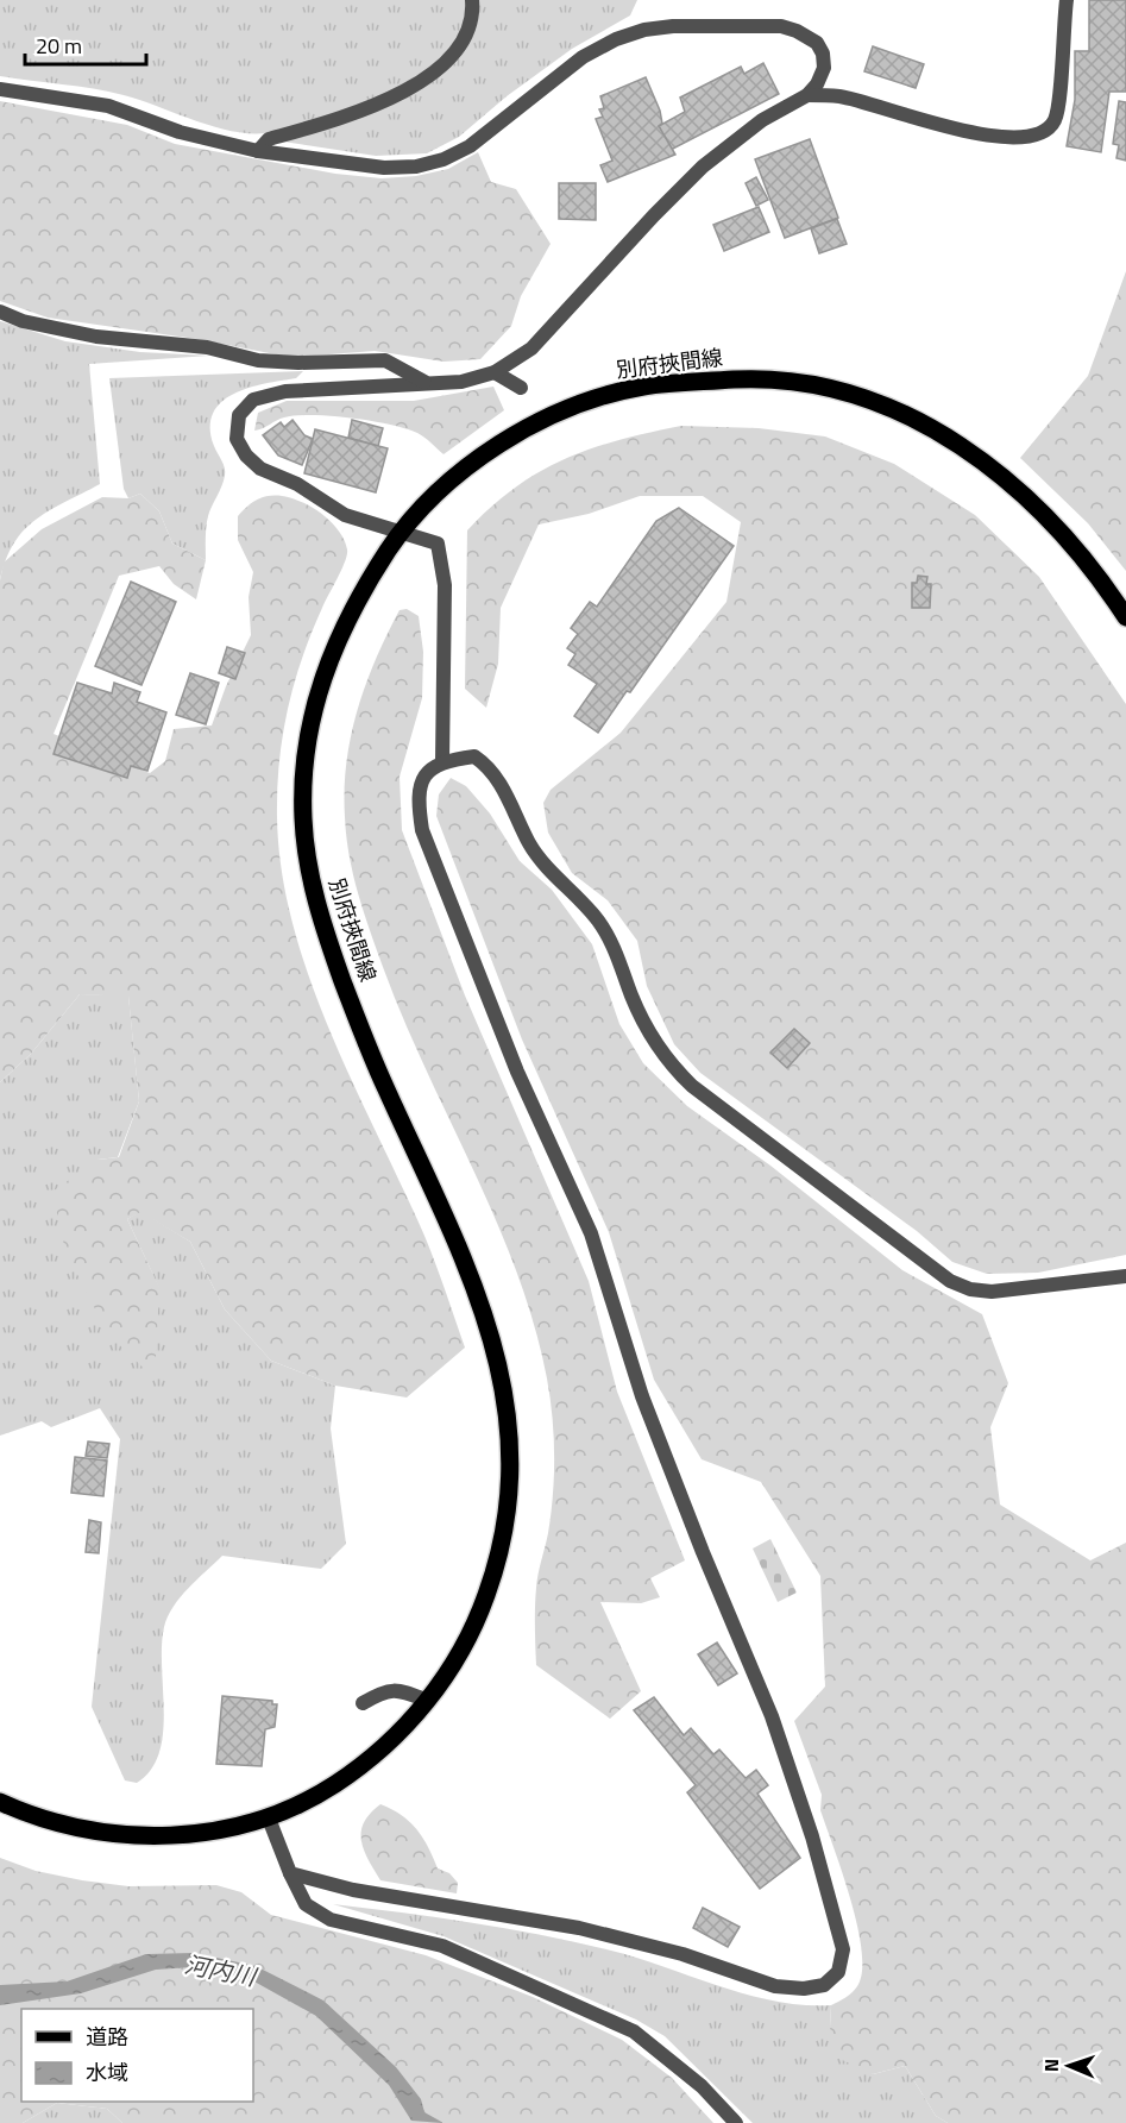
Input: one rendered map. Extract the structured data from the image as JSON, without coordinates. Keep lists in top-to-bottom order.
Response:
{
  "streets": {
    "main road": ["別府挾間線"]
  },
  "water": ["河内川"],
  "legend": ["道路", "水域"],
  "scale_bar": "20 m",
  "north": "left"
}
